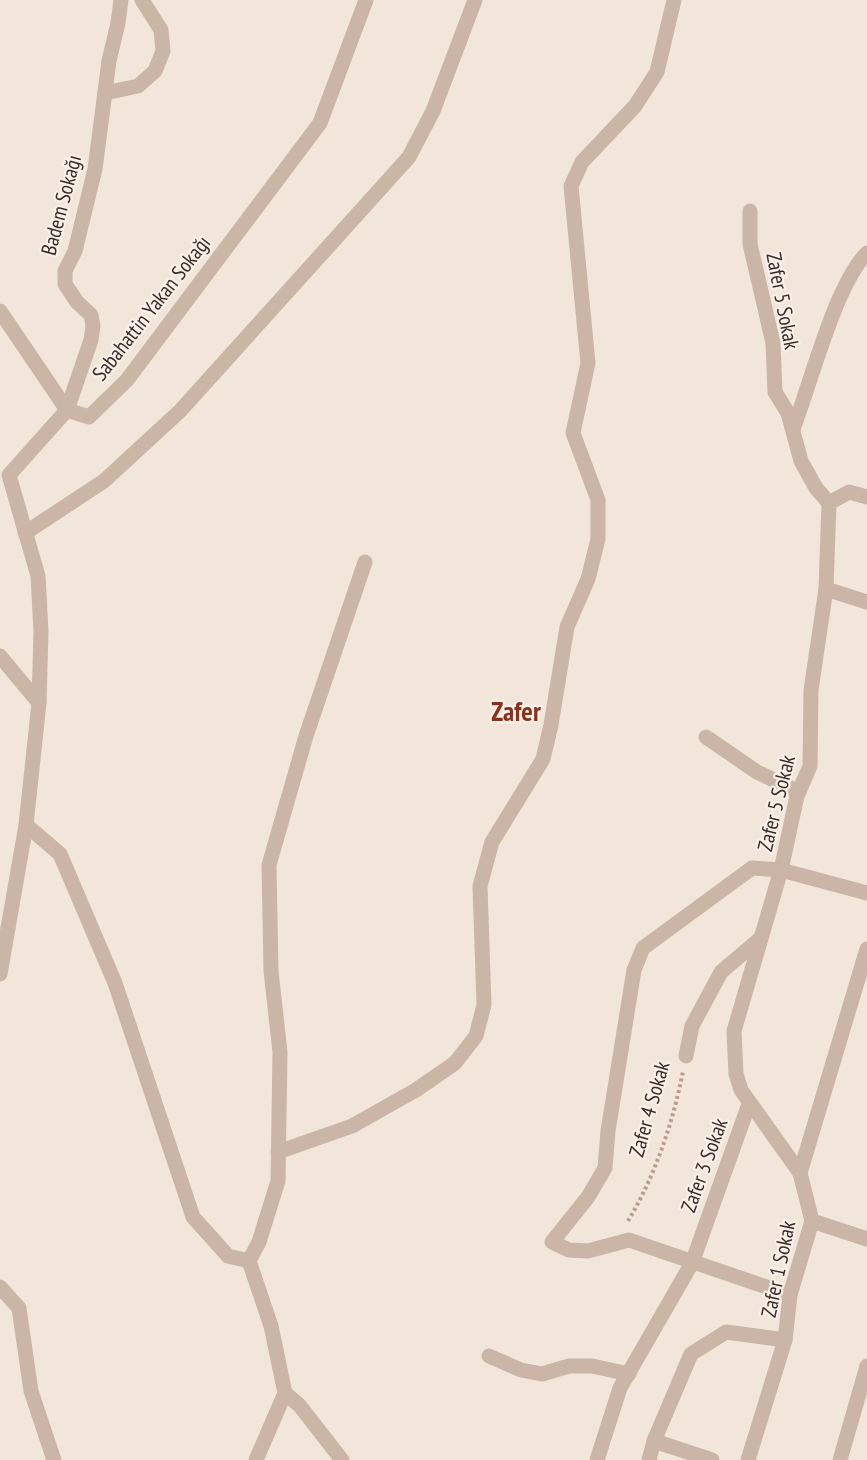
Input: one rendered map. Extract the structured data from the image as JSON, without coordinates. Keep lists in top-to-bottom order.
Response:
{
  "streets": {
    "street": [
      "Badem Sokağı",
      "Zafer 5 Sokak",
      "Sabahattin Yakan Sokağı",
      "Zafer 4 Sokak",
      "Zafer 3 Sokak",
      "Zafer 1 Sokak"
    ]
  },
  "crossings": [
    ["Badem Sokağı", "Sabahattin Yakan Sokağı"],
    ["Zafer 5 Sokak", "Zafer 4 Sokak"],
    ["Zafer 5 Sokak", "Zafer 3 Sokak"],
    ["Zafer 4 Sokak", "Zafer 3 Sokak"]
  ],
  "districts": ["Zafer"]
}
